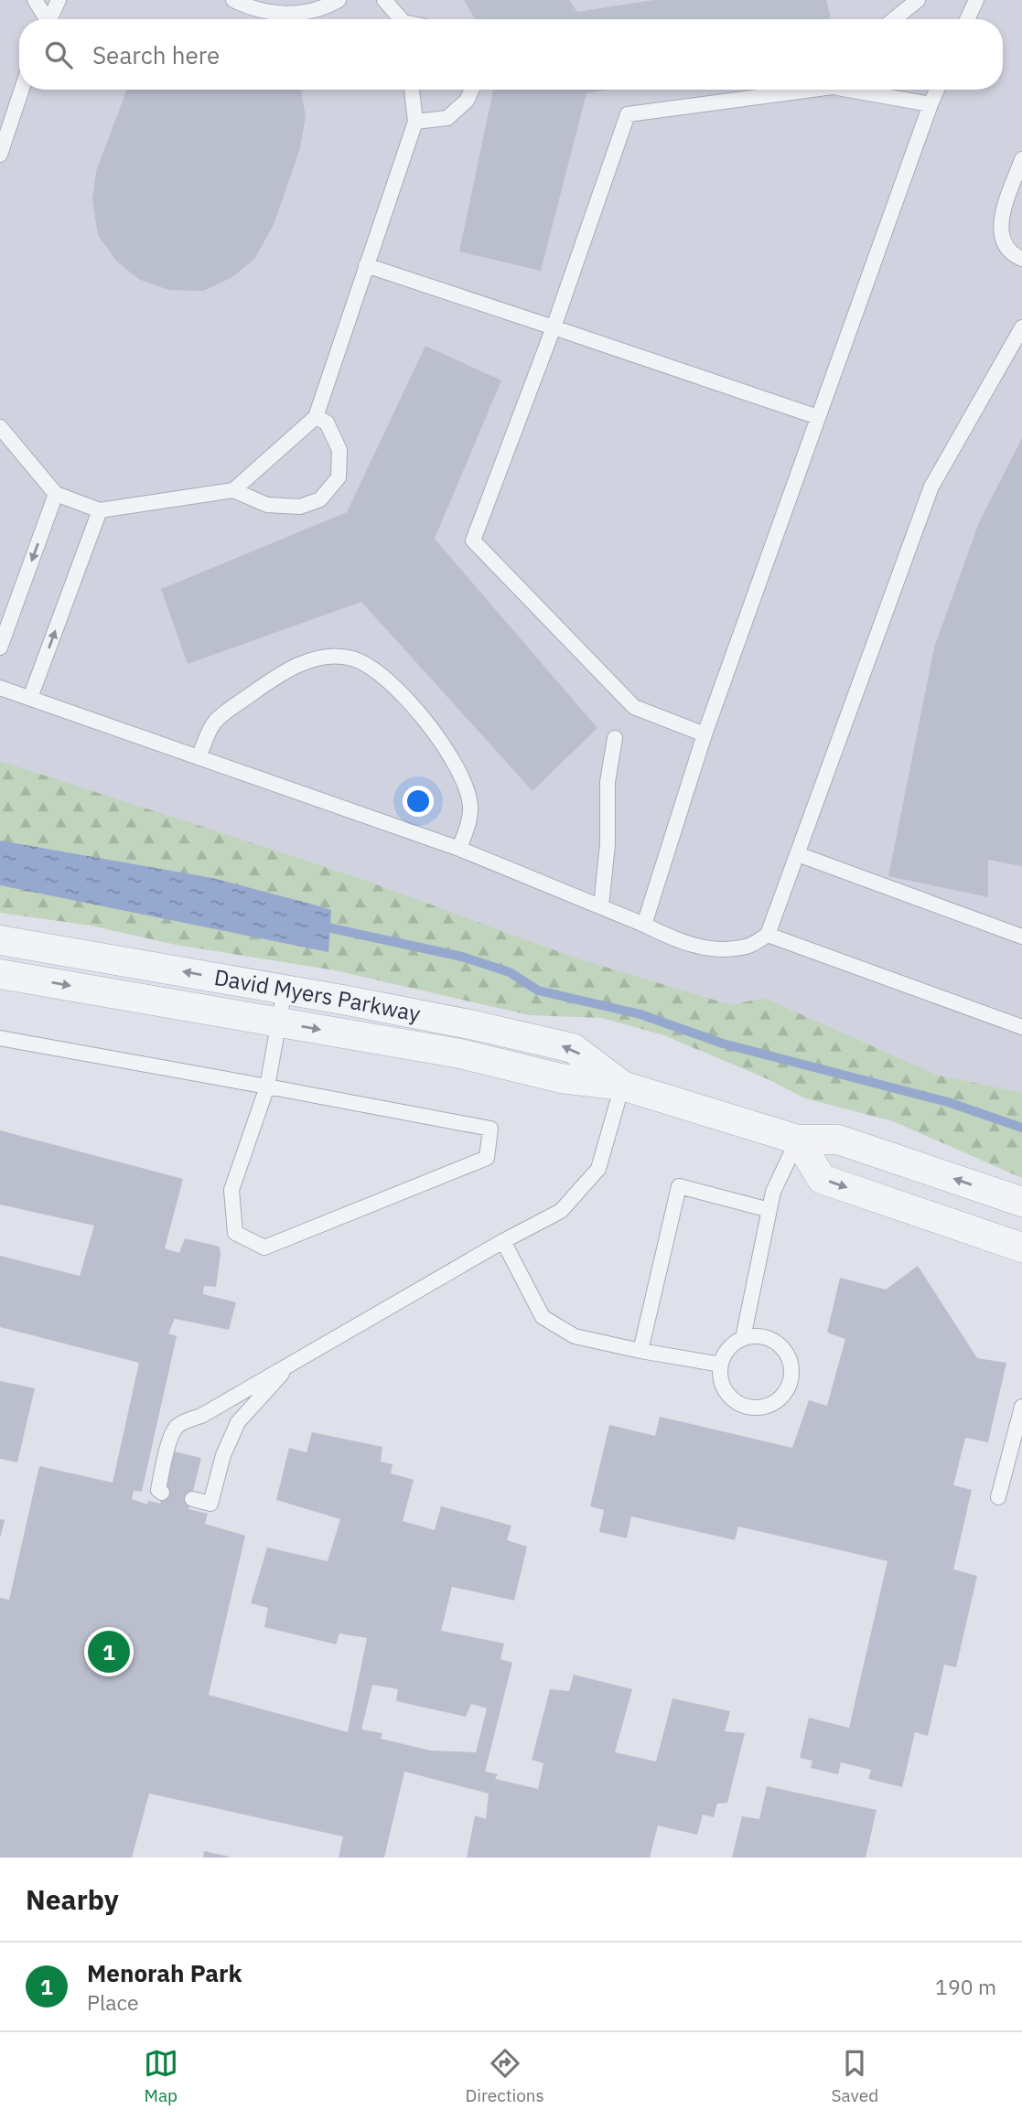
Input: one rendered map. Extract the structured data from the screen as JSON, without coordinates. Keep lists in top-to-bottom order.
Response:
{
  "streets": {
    "street": ["David Myers Parkway"]
  },
  "page": {
    "search": "Search here",
    "pins": "1",
    "heading": "Nearby",
    "list": [
      {
        "mark": "1",
        "name": "Menorah Park",
        "note": "Place",
        "value": "190 m"
      }
    ],
    "nav": ["Map", "Directions", "Saved"]
  }
}
